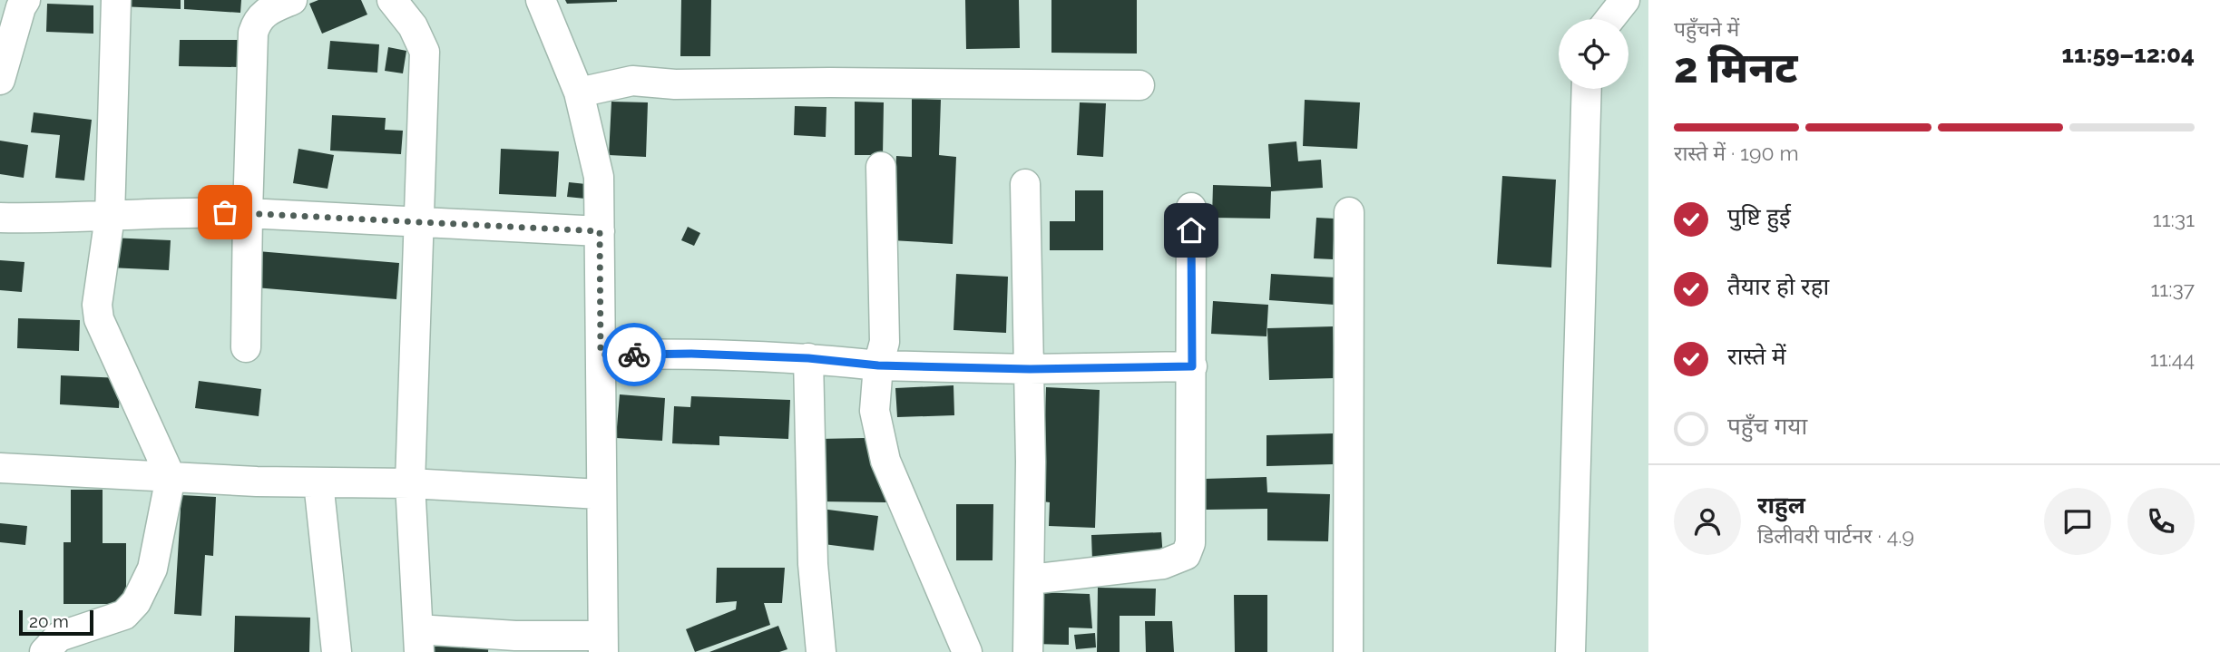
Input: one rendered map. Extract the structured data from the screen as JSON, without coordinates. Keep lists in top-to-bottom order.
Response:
{
  "scale_bar": "20 m",
  "page": {
    "heading": ["2 मिनट", "पहुँचने में", "11:59–12:04"],
    "panel": ["राहुल", "डिलीवरी पार्टनर · 4.9"],
    "bar": "रास्ते में · 190 m",
    "list": [
      ["पुष्टि हुई", "11:31"],
      ["तैयार हो रहा", "11:37"],
      ["रास्ते में", "11:44"],
      "पहुँच गया"
    ],
    "scale": "20 m"
  }
}
